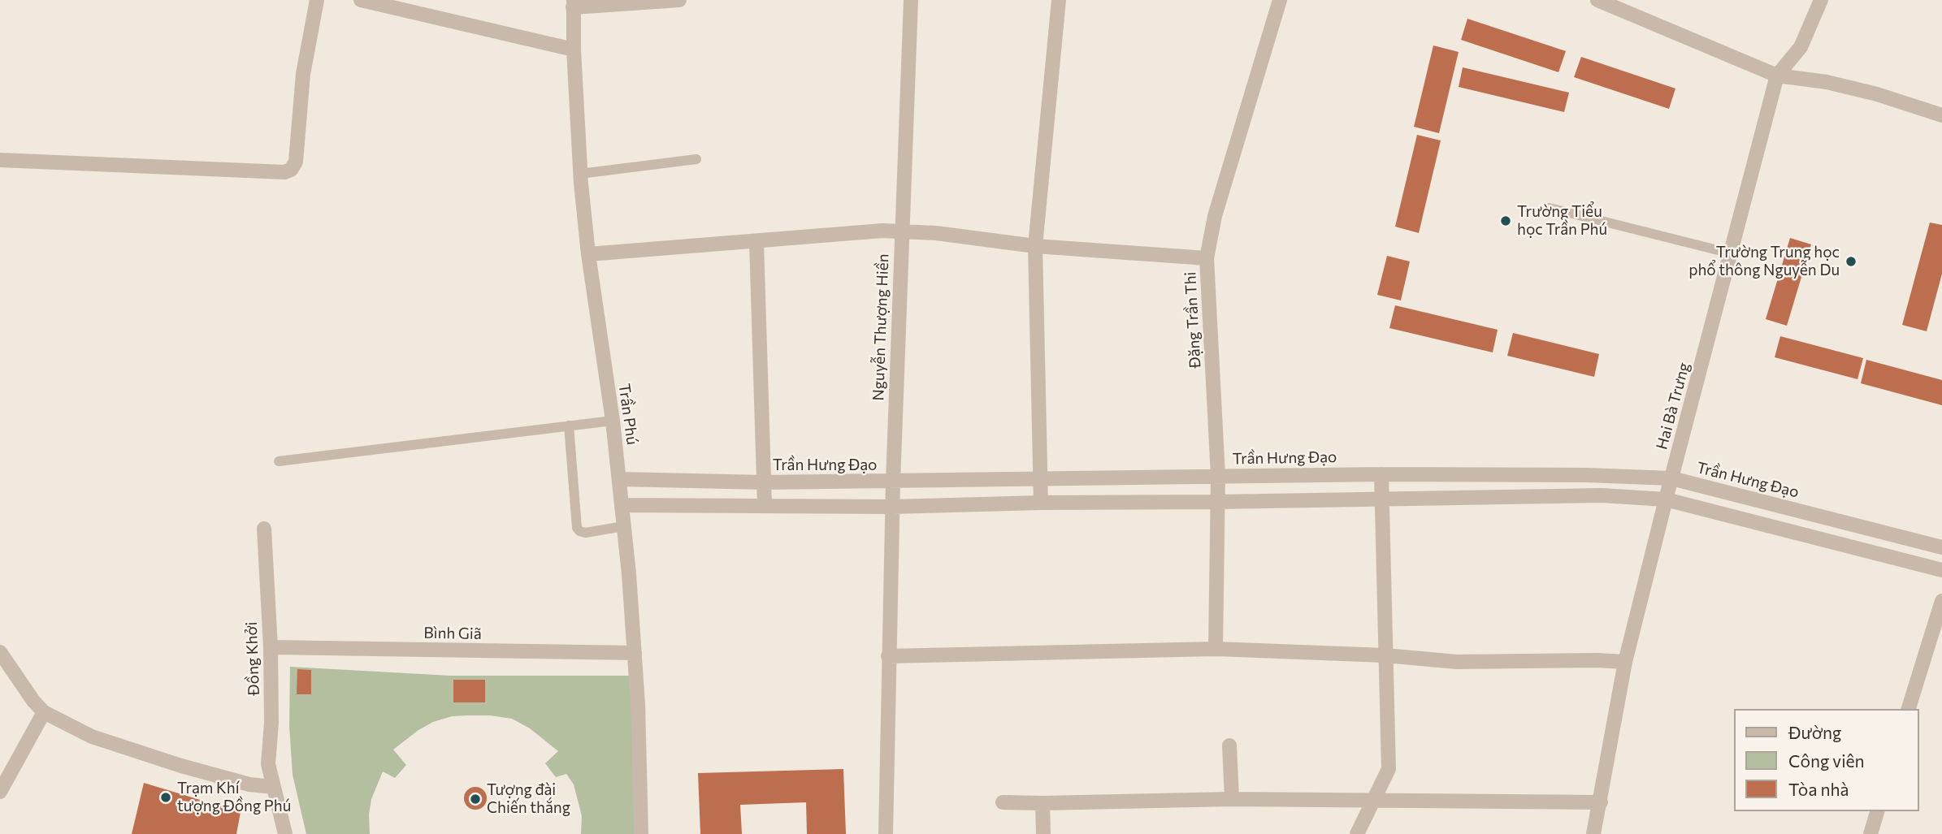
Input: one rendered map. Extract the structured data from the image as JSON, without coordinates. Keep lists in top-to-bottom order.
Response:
{
  "streets": {
    "street": [
      "Đặng Trần Thi",
      "Nguyễn Thượng Hiền",
      "Hai Bà Trưng",
      "Trần Phú",
      "Trần Hưng Đạo",
      "Bình Giã",
      "Đồng Khởi"
    ]
  },
  "crossings": [
    ["Đặng Trần Thi", "Trần Hưng Đạo"],
    ["Nguyễn Thượng Hiền", "Trần Hưng Đạo"],
    ["Hai Bà Trưng", "Trần Hưng Đạo"],
    ["Trần Phú", "Trần Hưng Đạo"],
    ["Trần Phú", "Bình Giã"],
    ["Bình Giã", "Đồng Khởi"]
  ],
  "places": [
    "Trường Tiểu học Trần Phú",
    "Trường Trung học phổ thông Nguyễn Du",
    "Trạm Khí tượng Đồng Phú",
    "Tượng đài Chiến thắng"
  ],
  "legend": ["Đường", "Công viên", "Tòa nhà"]
}
